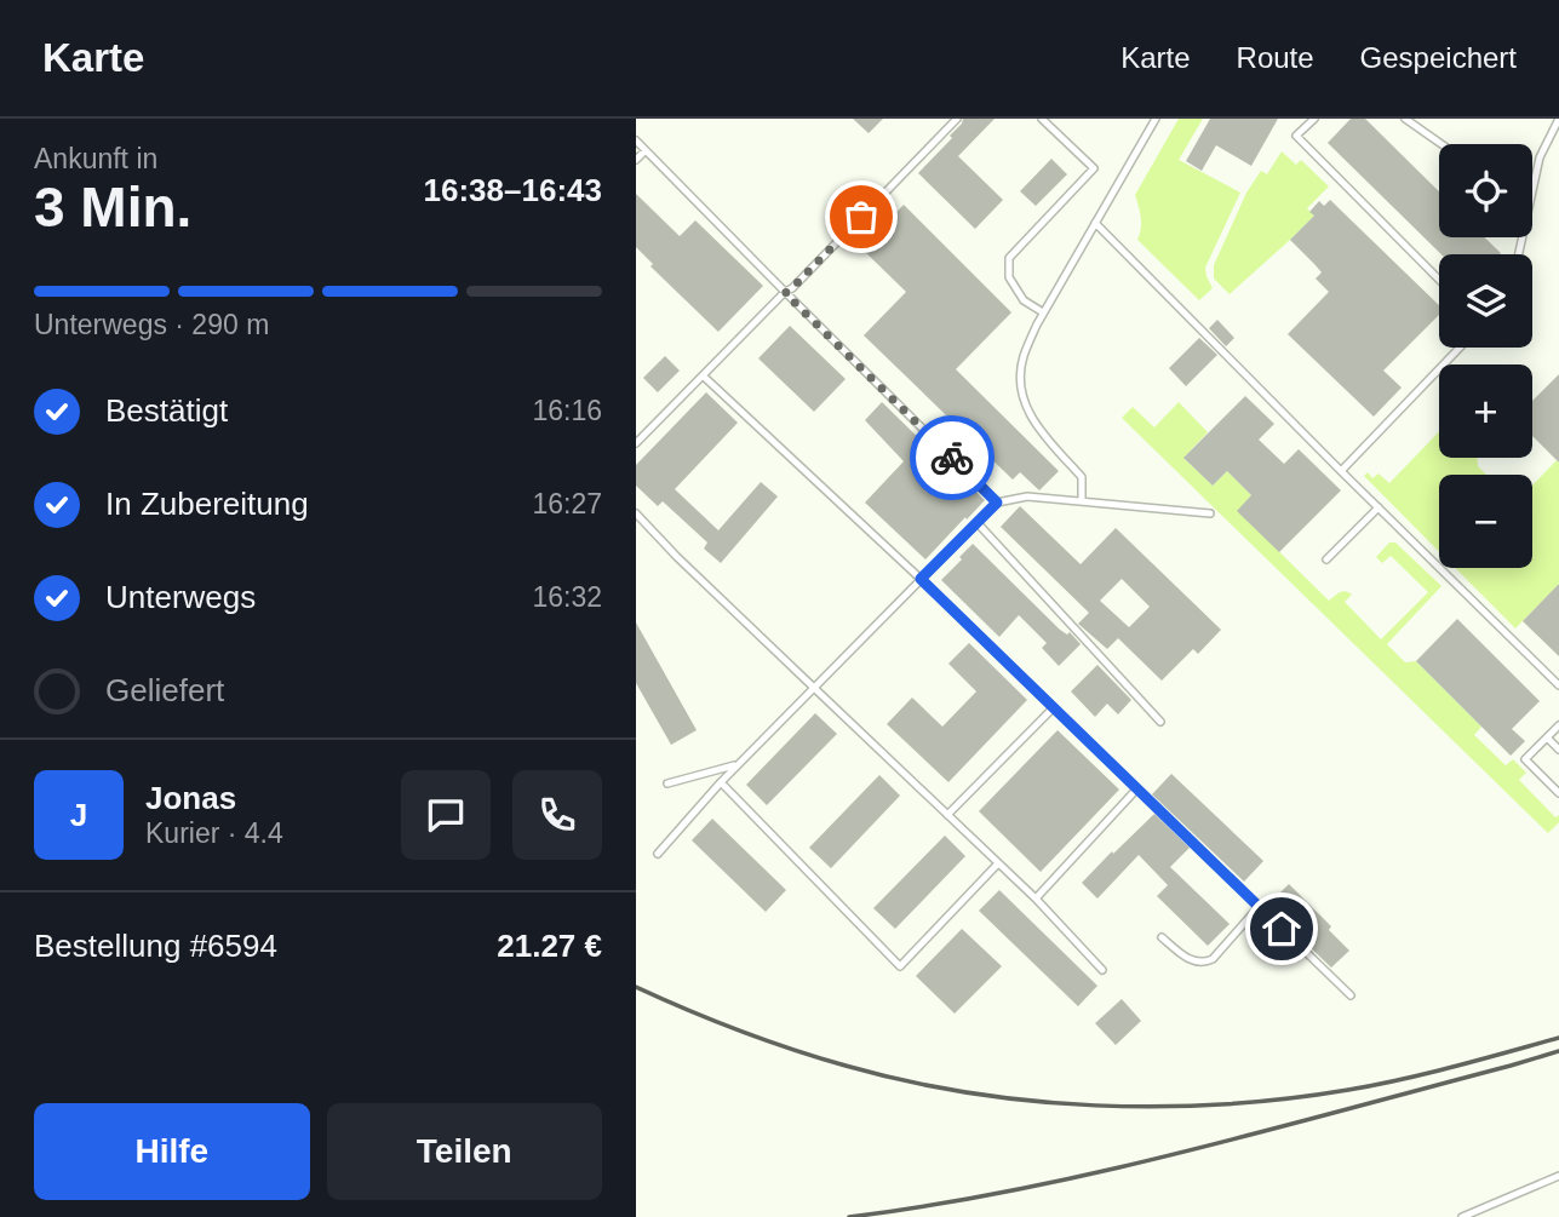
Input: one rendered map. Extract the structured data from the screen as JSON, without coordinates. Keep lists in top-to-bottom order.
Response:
{
  "page": {
    "header": "Karte",
    "nav": ["Karte", "Route", "Gespeichert"],
    "heading": ["3 Min.", "Ankunft in", "16:38–16:43"],
    "panel": [
      "Jonas",
      "Kurier · 4.4",
      "Bestellung #6594",
      "21.27 €"
    ],
    "map_buttons": ["+", "−"],
    "bar": "Unterwegs · 290 m",
    "list": [
      ["Bestätigt", "16:16"],
      ["In Zubereitung", "16:27"],
      ["Unterwegs", "16:32"],
      "Geliefert"
    ],
    "round": "J",
    "buttons": ["Hilfe", "Teilen"]
  }
}
